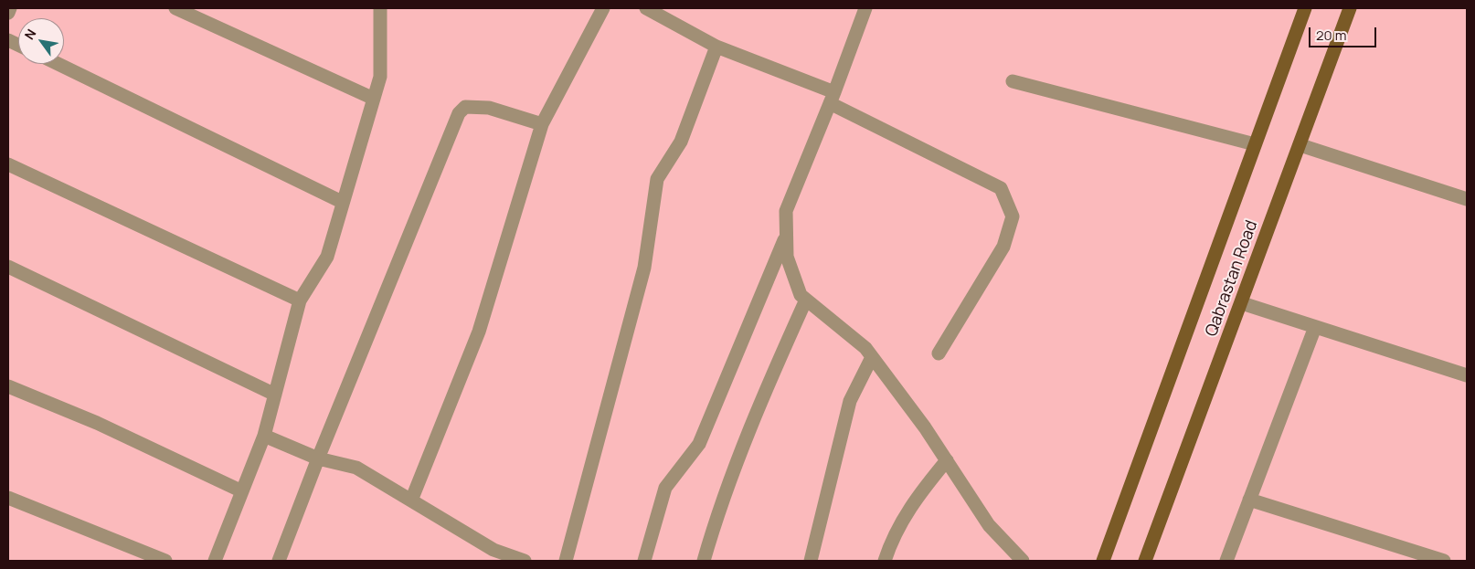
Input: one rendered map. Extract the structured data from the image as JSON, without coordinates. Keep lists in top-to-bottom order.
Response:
{
  "streets": {
    "main road": ["Qabrastan Road"]
  },
  "scale_bar": "20 m",
  "north": "top left"
}
